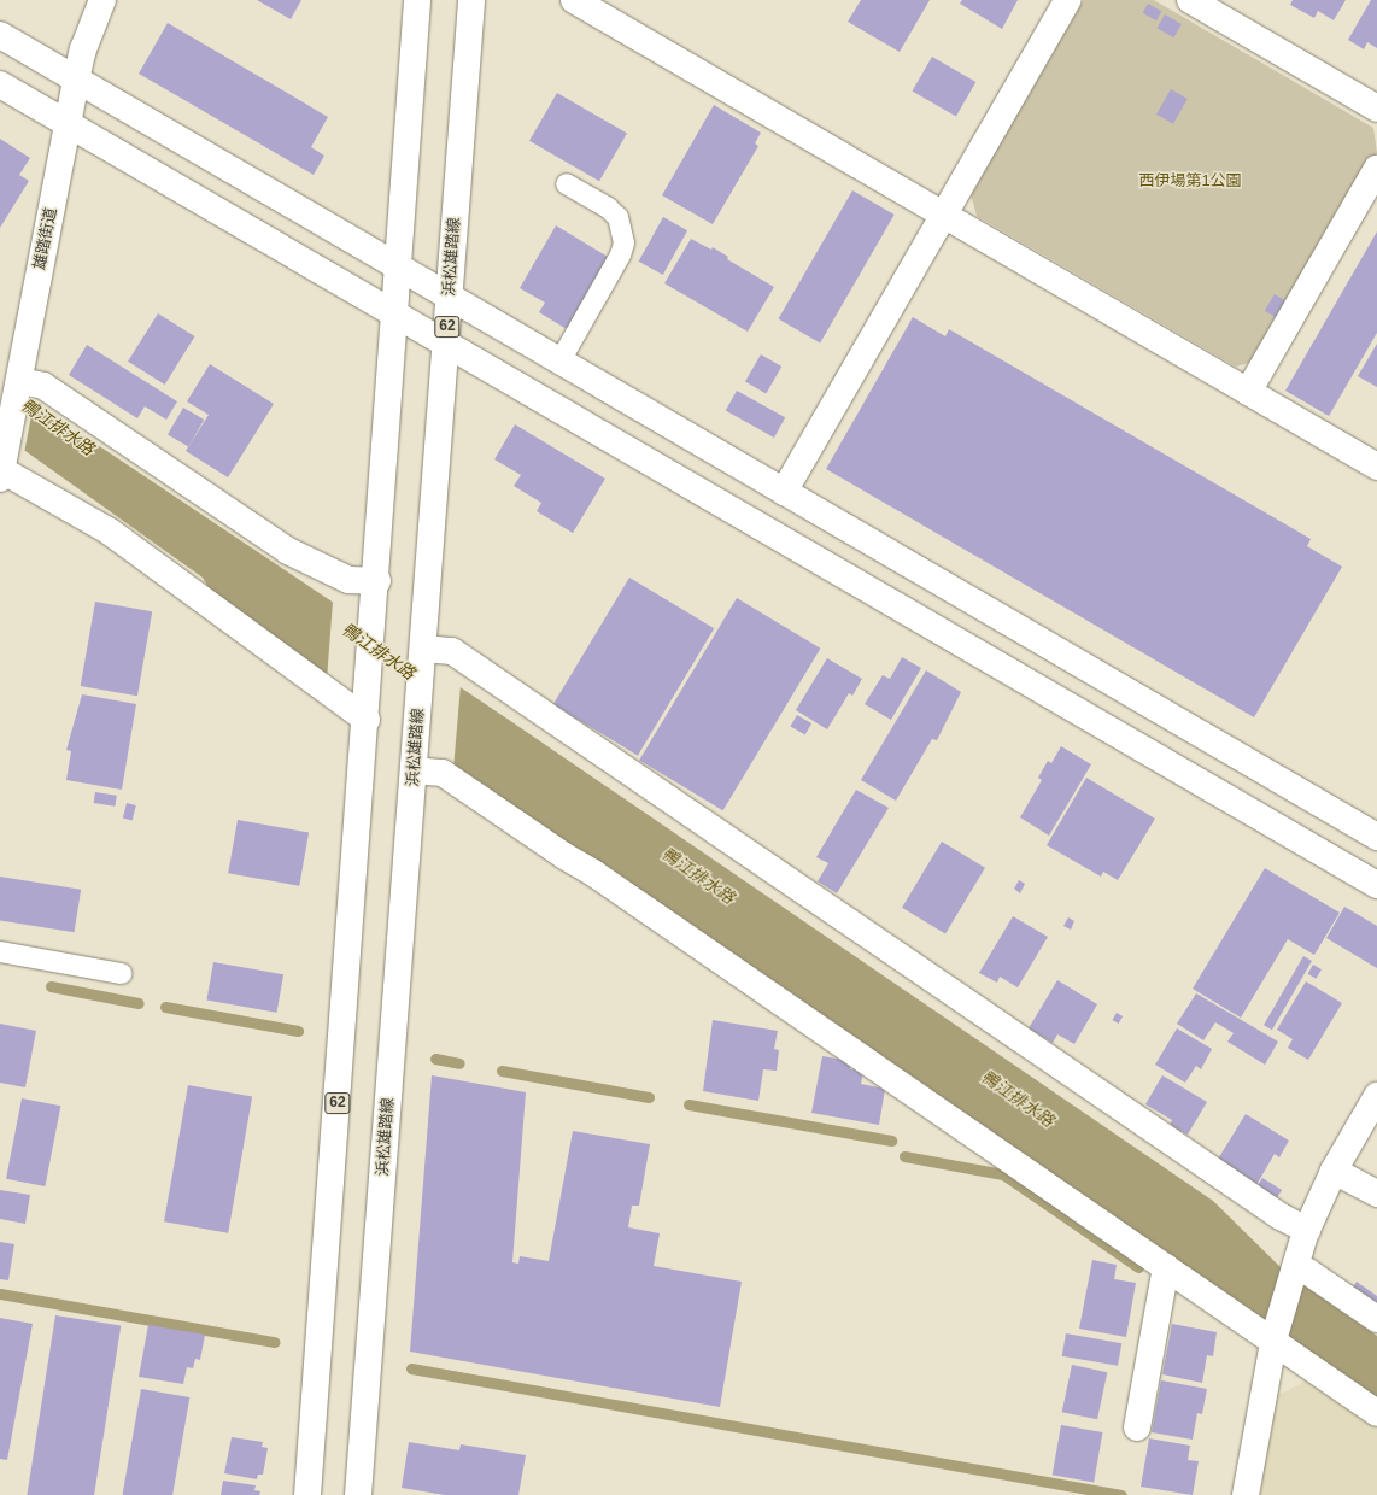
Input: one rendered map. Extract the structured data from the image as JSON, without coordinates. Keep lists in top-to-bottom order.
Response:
{
  "streets": {
    "street": ["雄踏街道", "浜松雄踏線", "62"]
  },
  "water": ["鴨江排水路"],
  "parks": ["西伊場第1公園"]
}
